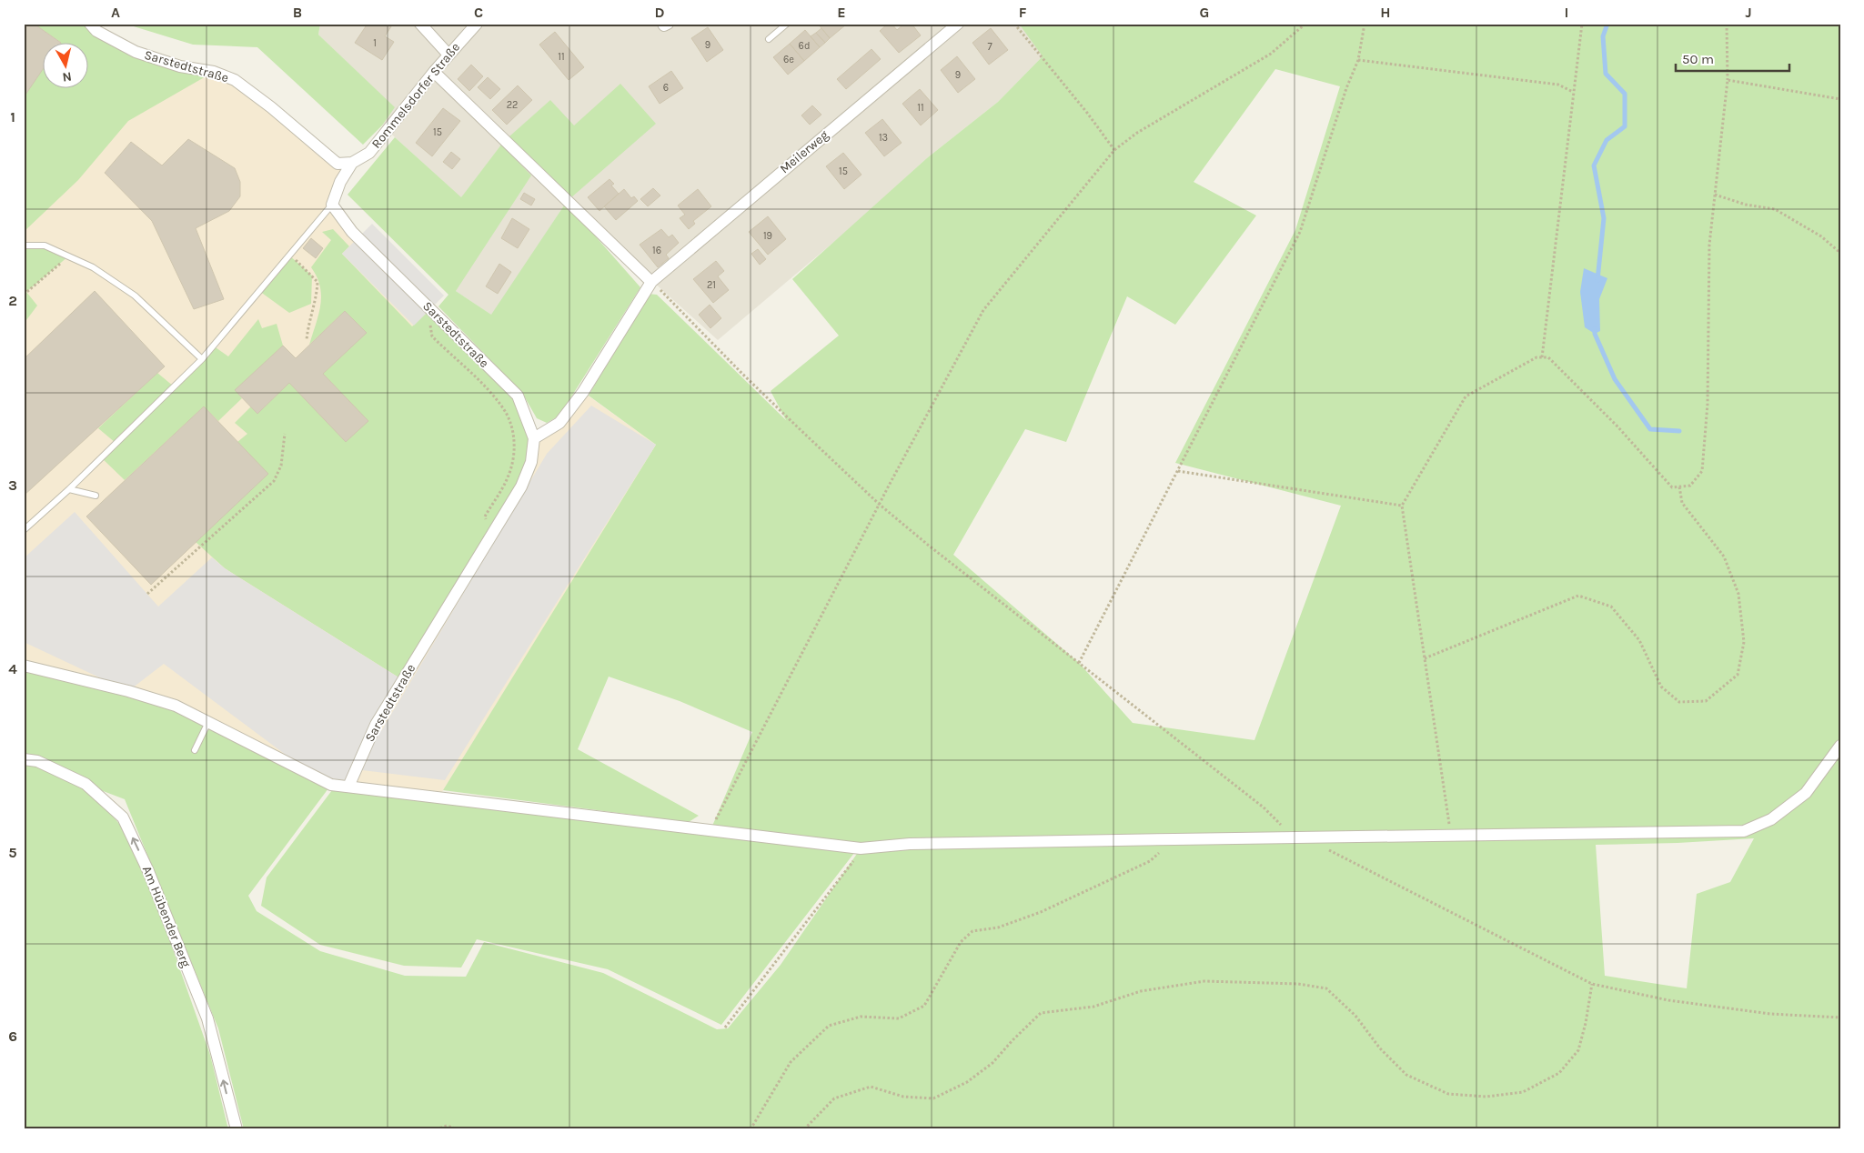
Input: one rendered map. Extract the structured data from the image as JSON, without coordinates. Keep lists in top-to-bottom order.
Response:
{
  "streets": {
    "street": [
      "Sarstedtstraße",
      "Rommelsdorfer Straße",
      "Meilerweg",
      "Am Hübender Berg"
    ]
  },
  "crossings": [
    ["Sarstedtstraße", "Rommelsdorfer Straße"],
    ["Sarstedtstraße", "Meilerweg"]
  ],
  "one_way": ["Am Hübender Berg"],
  "house_numbers": [
    "1",
    "9",
    "6d",
    "7",
    "11",
    "6e",
    "9",
    "6",
    "22",
    "11",
    "15",
    "13",
    "15",
    "19",
    "16",
    "21"
  ],
  "scale_bar": "50 m",
  "north": "bottom",
  "grid": {
    "columns": [
      "A",
      "B",
      "C",
      "D",
      "E",
      "F",
      "G",
      "H",
      "I",
      "J"
    ],
    "rows": [
      "1",
      "2",
      "3",
      "4",
      "5",
      "6"
    ]
  }
}
